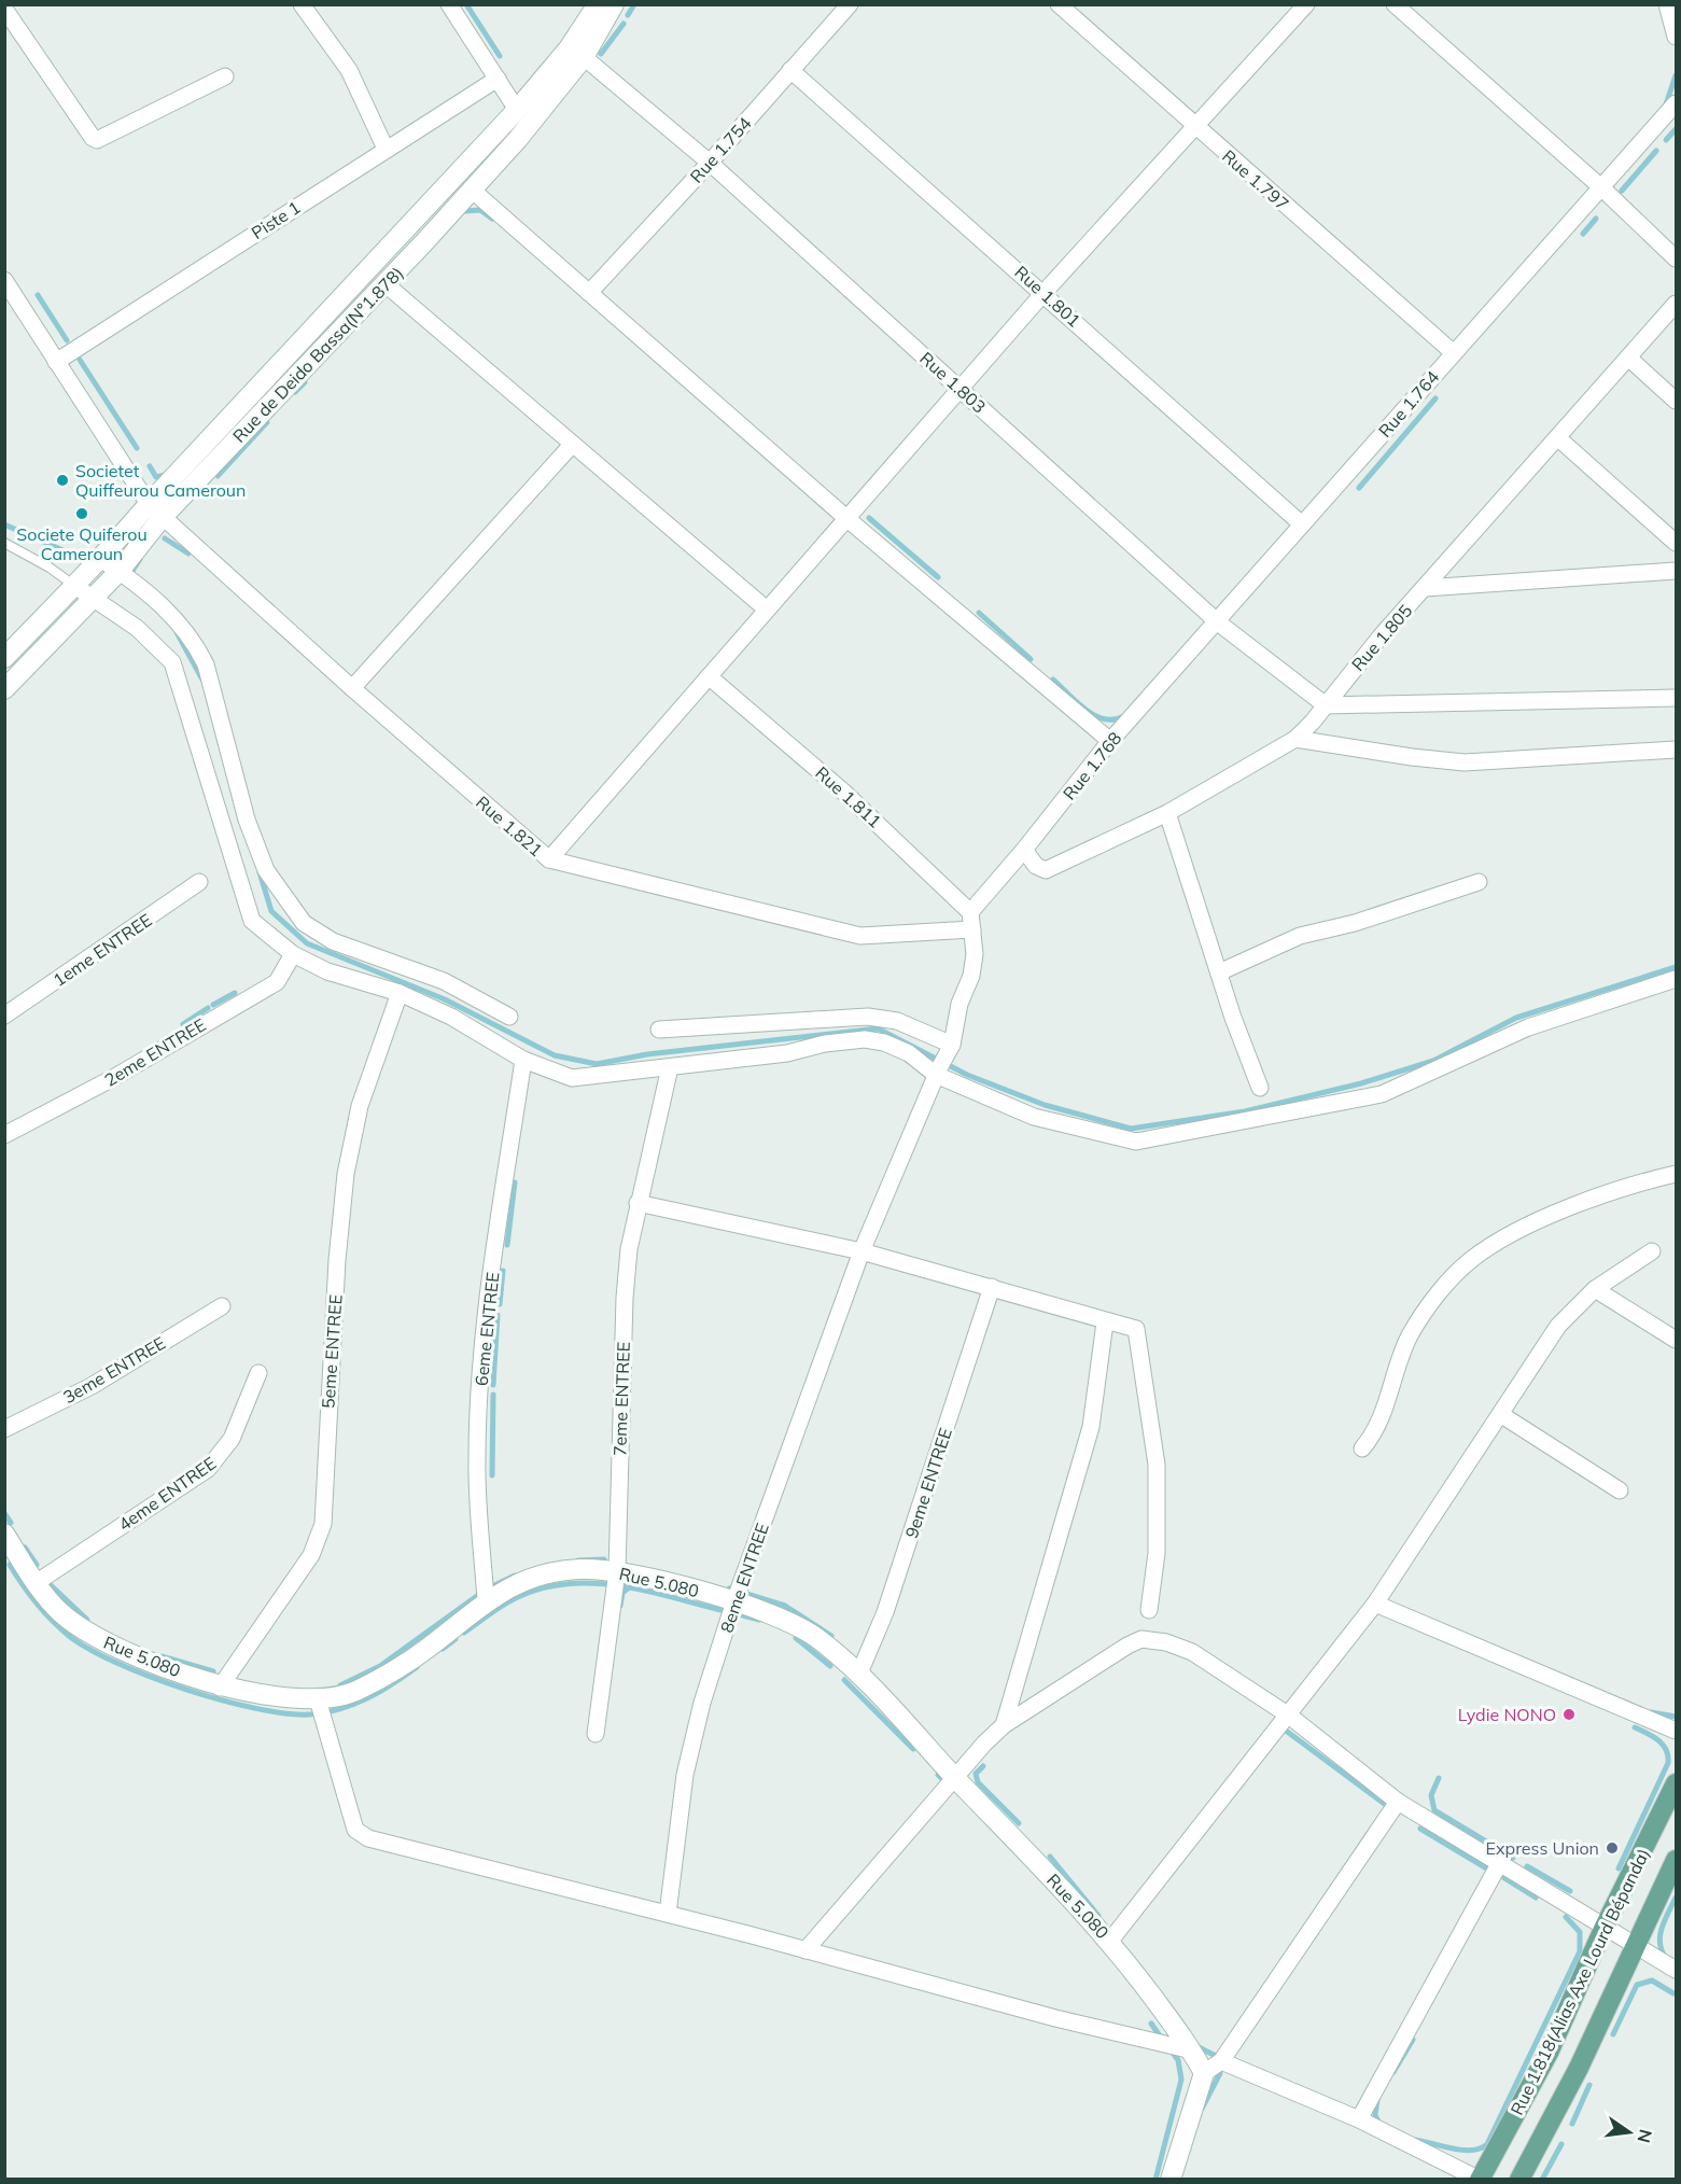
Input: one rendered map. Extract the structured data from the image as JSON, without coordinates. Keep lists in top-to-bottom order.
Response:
{
  "streets": {
    "main road": ["Rue de Deido Bassa(N°1.878)", "Rue 5.080", "Rue 1.818(Alias Axe Lourd Bépanda)"],
    "street": [
      "Rue 1.754",
      "Rue 1.797",
      "Piste 1",
      "Rue 1.801",
      "Rue 1.803",
      "Rue 1.764",
      "Rue 1.805",
      "Rue 1.768",
      "Rue 1.811",
      "Rue 1.821",
      "1eme ENTREE",
      "2eme ENTREE",
      "6eme ENTREE",
      "5eme ENTREE",
      "3eme ENTREE",
      "7eme ENTREE",
      "9eme ENTREE",
      "4eme ENTREE",
      "8eme ENTREE"
    ]
  },
  "crossings": [
    ["Rue 1.754", "Rue 1.801"],
    ["Rue 1.754", "Rue 1.803"],
    ["Rue 1.797", "Rue 1.764"],
    ["Piste 1", "Rue 1.821"],
    ["Rue 1.801", "Rue 1.764"],
    ["Rue de Deido Bassa(N°1.878)", "Rue 1.803"],
    ["Rue de Deido Bassa(N°1.878)", "Rue 1.821"],
    ["Rue 1.803", "Rue 1.764"],
    ["Rue 1.803", "Rue 1.805"],
    ["Rue 1.803", "Rue 1.768"],
    ["Rue 1.764", "Rue 1.768"],
    ["Rue 1.805", "Rue 1.768"],
    ["Rue 1.768", "Rue 1.811"],
    ["Rue 1.821", "8eme ENTREE"],
    ["6eme ENTREE", "Rue 5.080"],
    ["5eme ENTREE", "Rue 5.080"],
    ["7eme ENTREE", "Rue 5.080"],
    ["9eme ENTREE", "Rue 5.080"],
    ["4eme ENTREE", "Rue 5.080"],
    ["8eme ENTREE", "Rue 5.080"]
  ],
  "places": [
    "Societet Quiffeurou Cameroun",
    "Societe Quiferou Cameroun",
    "Lydie NONO",
    "Express Union"
  ],
  "north": "right"
}
